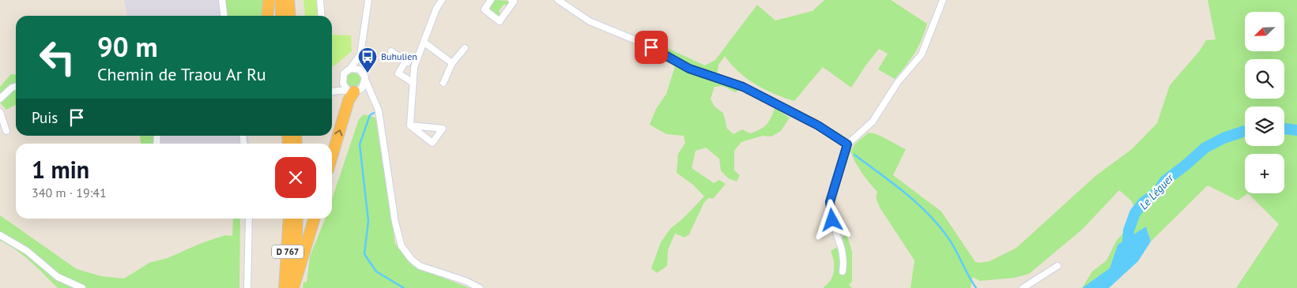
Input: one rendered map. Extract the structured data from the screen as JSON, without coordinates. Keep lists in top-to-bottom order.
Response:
{
  "streets": {
    "highway": ["D 767"]
  },
  "water": ["Le Léguer"],
  "places": {
    "bus stop": ["Buhulien"]
  },
  "north": "bottom left",
  "page": {
    "map_buttons": "+",
    "turn": ["90 m", "Chemin de Traou Ar Ru"],
    "then": "Puis",
    "heading": ["1 min", "340 m · 19:41"]
  }
}
